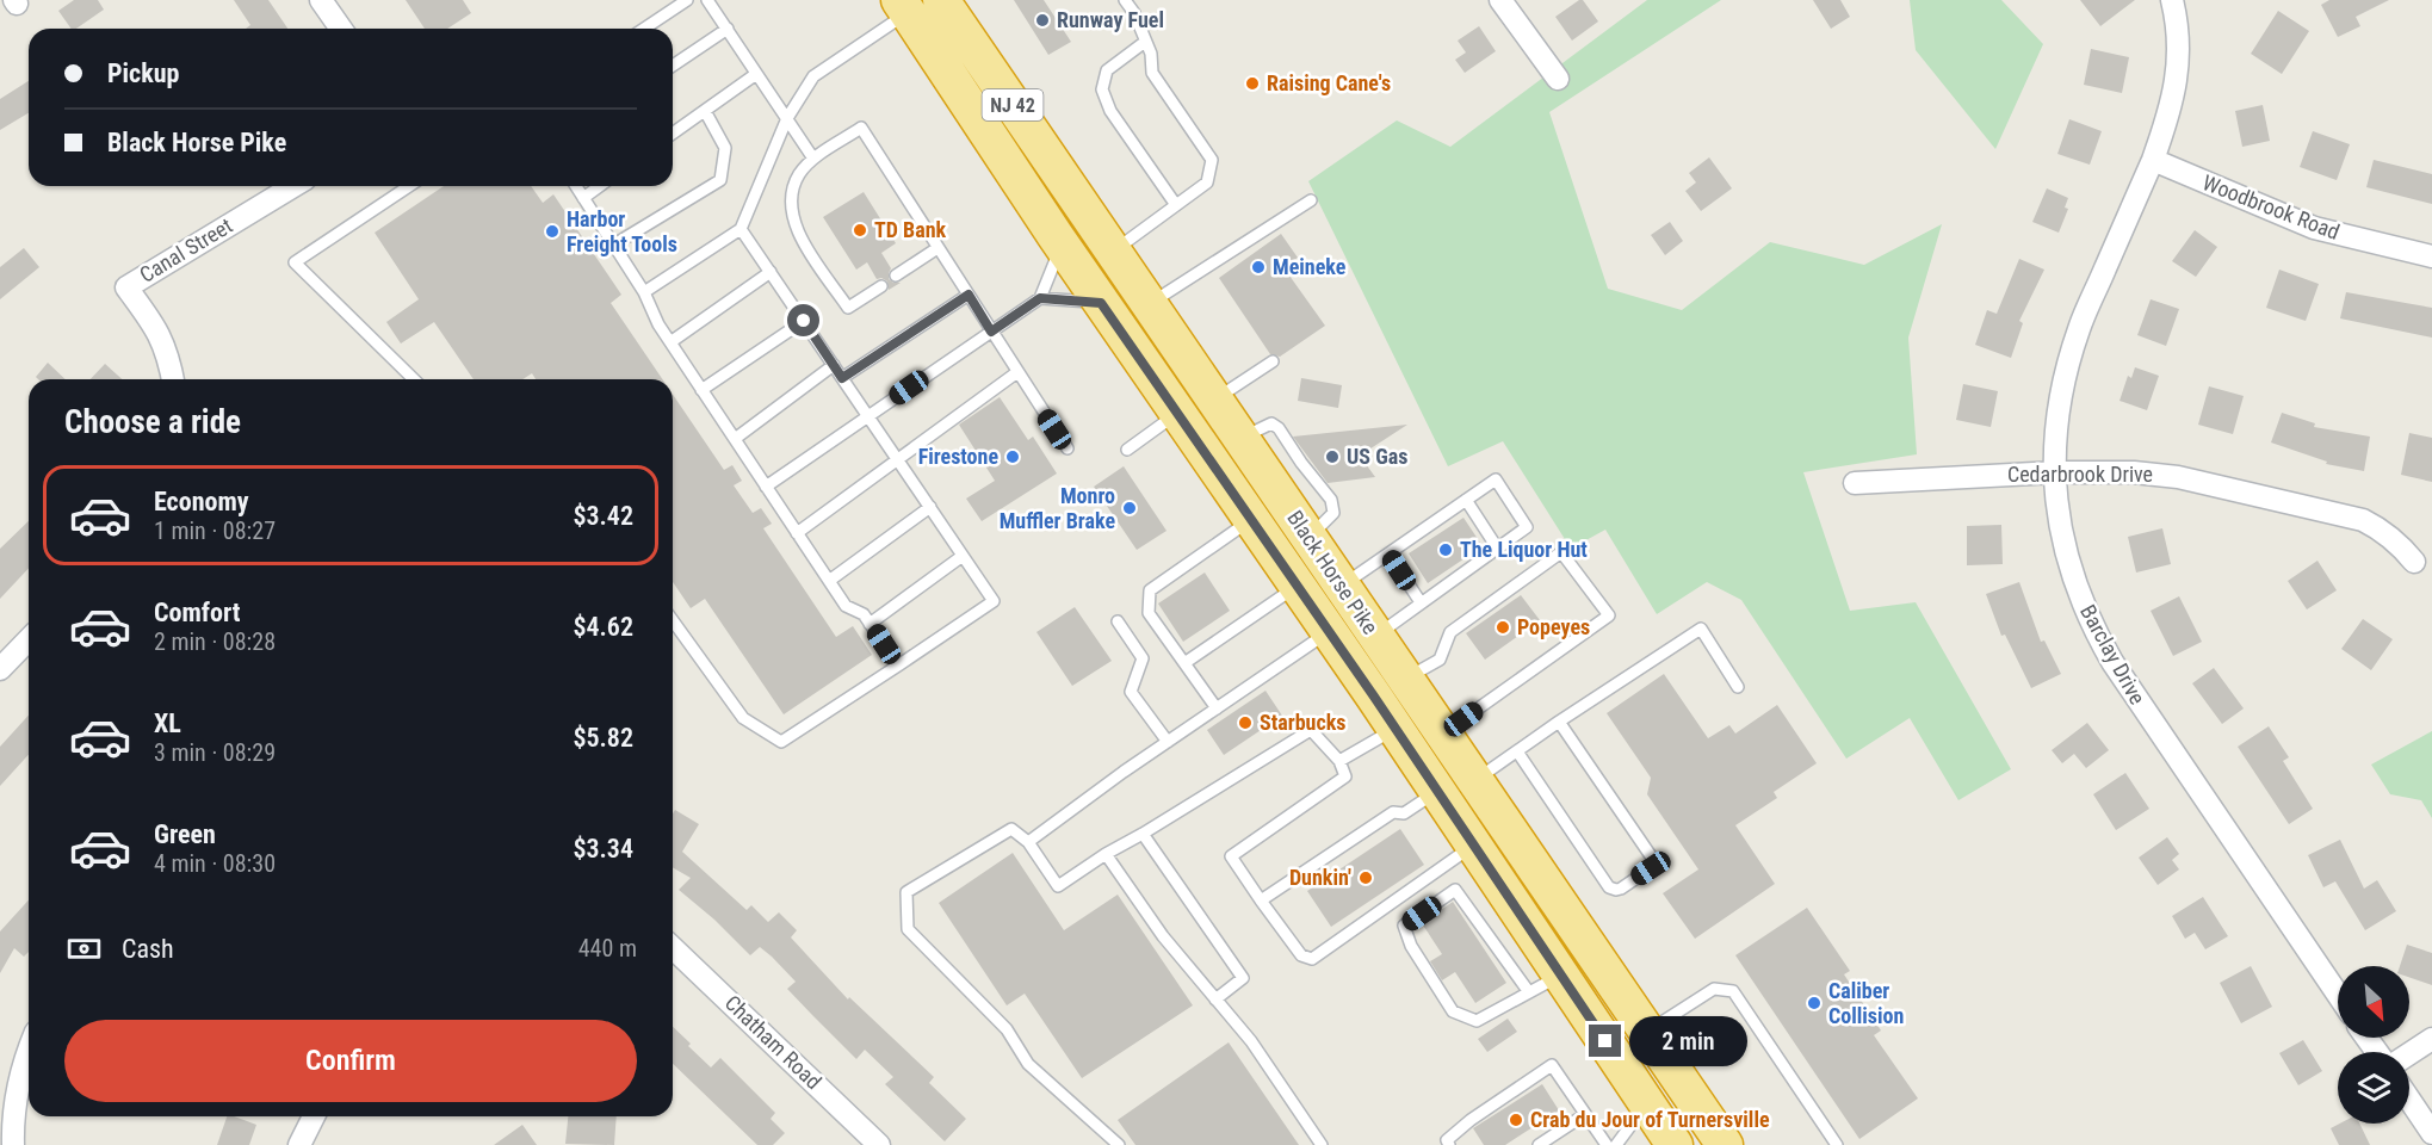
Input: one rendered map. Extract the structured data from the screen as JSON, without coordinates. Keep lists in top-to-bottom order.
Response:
{
  "streets": {
    "highway": ["NJ 42", "Black Horse Pike"],
    "street": [
      "Woodbrook Road",
      "Canal Street",
      "Cedarbrook Drive",
      "Barclay Drive",
      "Chatham Road"
    ]
  },
  "crossings": [
    ["Woodbrook Road", "Barclay Drive"],
    ["Cedarbrook Drive", "Barclay Drive"]
  ],
  "places": [
    "Runway Fuel",
    "Raising Cane's",
    "TD Bank",
    "Harbor Freight Tools",
    "Meineke",
    "Firestone",
    "US Gas",
    "Monro Muffler Brake",
    "The Liquor Hut",
    "Popeyes",
    "Starbucks",
    "Dunkin'",
    "Caliber Collision",
    "Crab du Jour of Turnersville"
  ],
  "north": "bottom right",
  "page": {
    "banner": ["Pickup", "Black Horse Pike"],
    "heading": "Choose a ride",
    "list": [
      {
        "name": "Economy",
        "note": "1 min · 08:27",
        "value": "$3.42"
      },
      {
        "name": "Comfort",
        "note": "2 min · 08:28",
        "value": "$4.62"
      },
      {
        "name": "XL",
        "note": "3 min · 08:29",
        "value": "$5.82"
      },
      {
        "name": "Green",
        "note": "4 min · 08:30",
        "value": "$3.34"
      }
    ],
    "pay": ["Cash", "440 m"],
    "buttons": "Confirm",
    "bubble": "2 min"
  }
}
